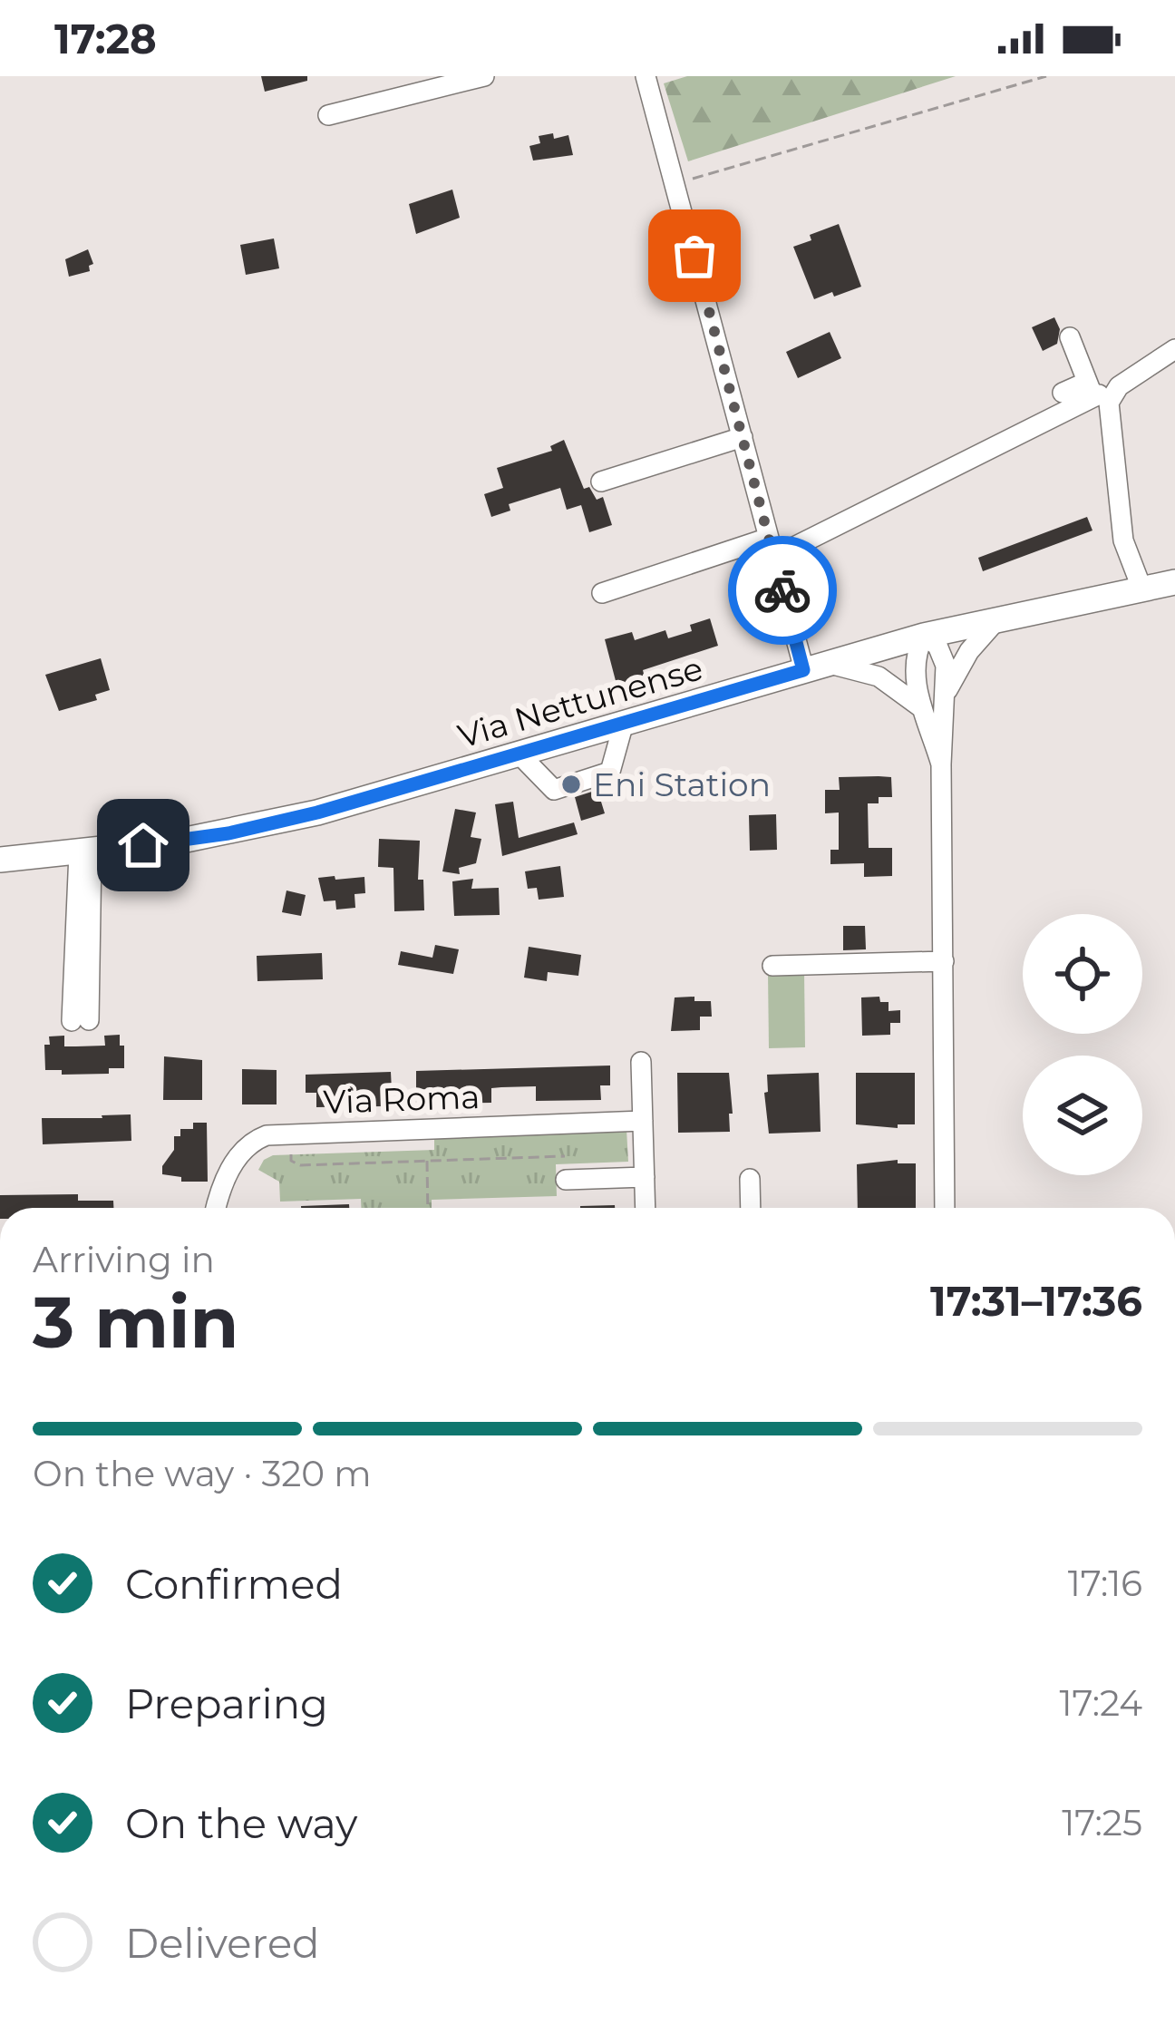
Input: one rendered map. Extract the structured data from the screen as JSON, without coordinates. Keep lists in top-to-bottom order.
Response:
{
  "streets": {
    "main road": ["Via Nettunense"],
    "street": ["Via Roma"]
  },
  "places": ["Eni Station"],
  "page": {
    "status": "17:28",
    "heading": ["3 min", "Arriving in", "17:31–17:36"],
    "bar": "On the way · 320 m",
    "list": [
      ["Confirmed", "17:16"],
      ["Preparing", "17:24"],
      ["On the way", "17:25"],
      "Delivered"
    ]
  }
}
